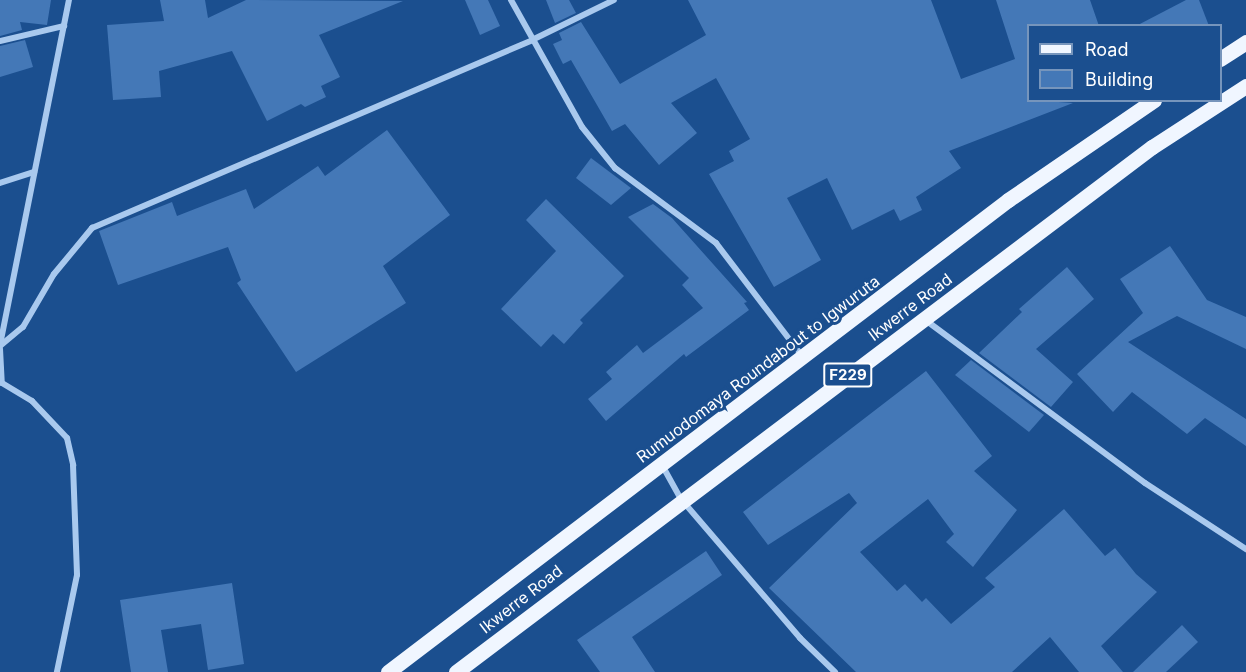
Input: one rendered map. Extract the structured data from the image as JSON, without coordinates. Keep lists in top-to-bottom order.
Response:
{
  "streets": {
    "main road": ["Ikwerre Road", "Rumuodomaya Roundabout to Igwuruta", "F229"]
  },
  "legend": ["Road", "Building"]
}
